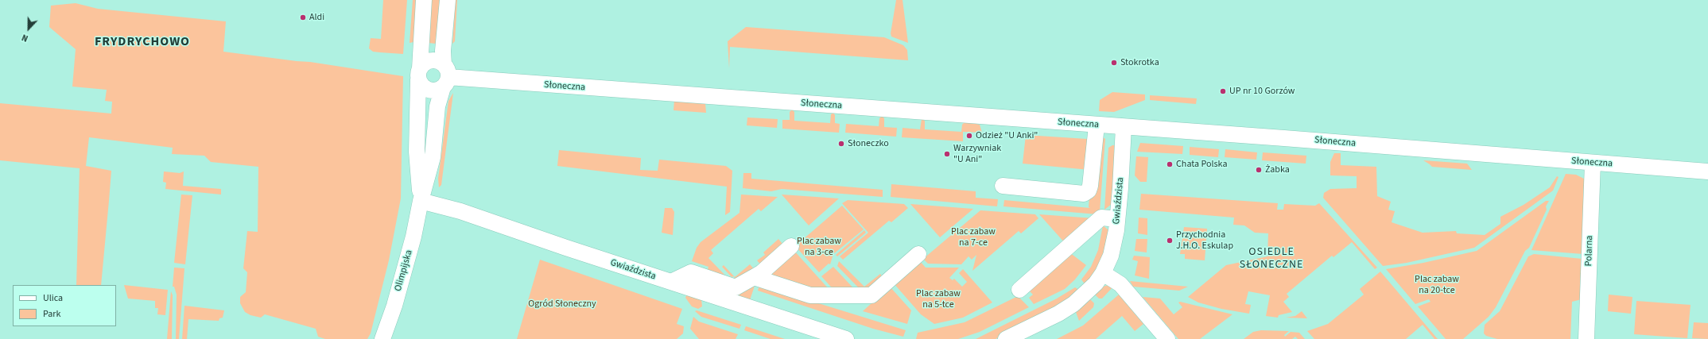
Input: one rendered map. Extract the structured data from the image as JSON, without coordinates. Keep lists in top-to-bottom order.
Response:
{
  "streets": {
    "street": [
      "Słoneczna",
      "Gwiaździsta",
      "Polarna",
      "Olimpijska"
    ]
  },
  "crossings": [
    ["Słoneczna", "Gwiaździsta"],
    ["Słoneczna", "Polarna"],
    ["Słoneczna", "Olimpijska"],
    ["Gwiaździsta", "Olimpijska"]
  ],
  "districts": ["FRYDRYCHOWO", "OSIEDLE SŁONECZNE"],
  "parks": [
    "Plac zabaw na 7-ce",
    "Plac zabaw na 3-ce",
    "Plac zabaw na 20-tce",
    "Plac zabaw na 5-tce",
    "Ogród Słoneczny"
  ],
  "places": [
    "Aldi",
    "Stokrotka",
    "UP nr 10 Gorzów",
    "Odzież \"U Anki\"",
    "Słoneczko",
    "Warzywniak \"U Ani\"",
    "Chata Polska",
    "Żabka",
    "Przychodnia J.H.O. Eskulap"
  ],
  "legend": ["Ulica", "Park"],
  "north": "bottom"
}
